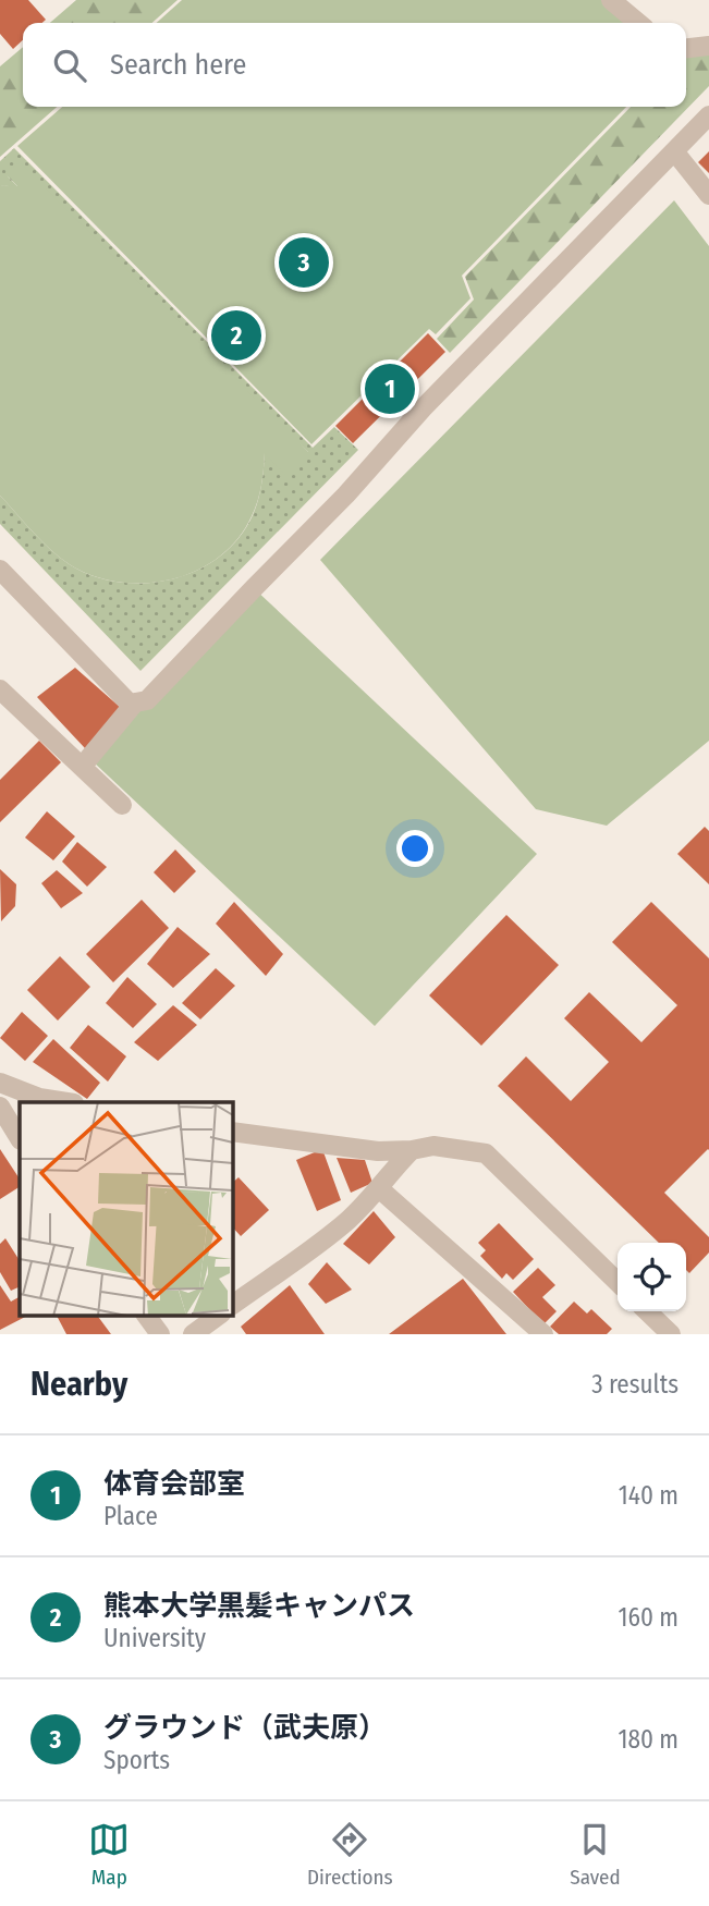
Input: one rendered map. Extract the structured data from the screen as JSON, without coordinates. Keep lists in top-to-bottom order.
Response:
{
  "page": {
    "search": "Search here",
    "pins": ["3", "2", "1"],
    "heading": ["Nearby", "3 results"],
    "list": [
      {
        "mark": "1",
        "name": "体育会部室",
        "note": "Place",
        "value": "140 m"
      },
      {
        "mark": "2",
        "name": "熊本大学黒髪キャンパス",
        "note": "University",
        "value": "160 m"
      },
      {
        "mark": "3",
        "name": "グラウンド（武夫原）",
        "note": "Sports",
        "value": "180 m"
      }
    ],
    "nav": ["Map", "Directions", "Saved"]
  }
}
